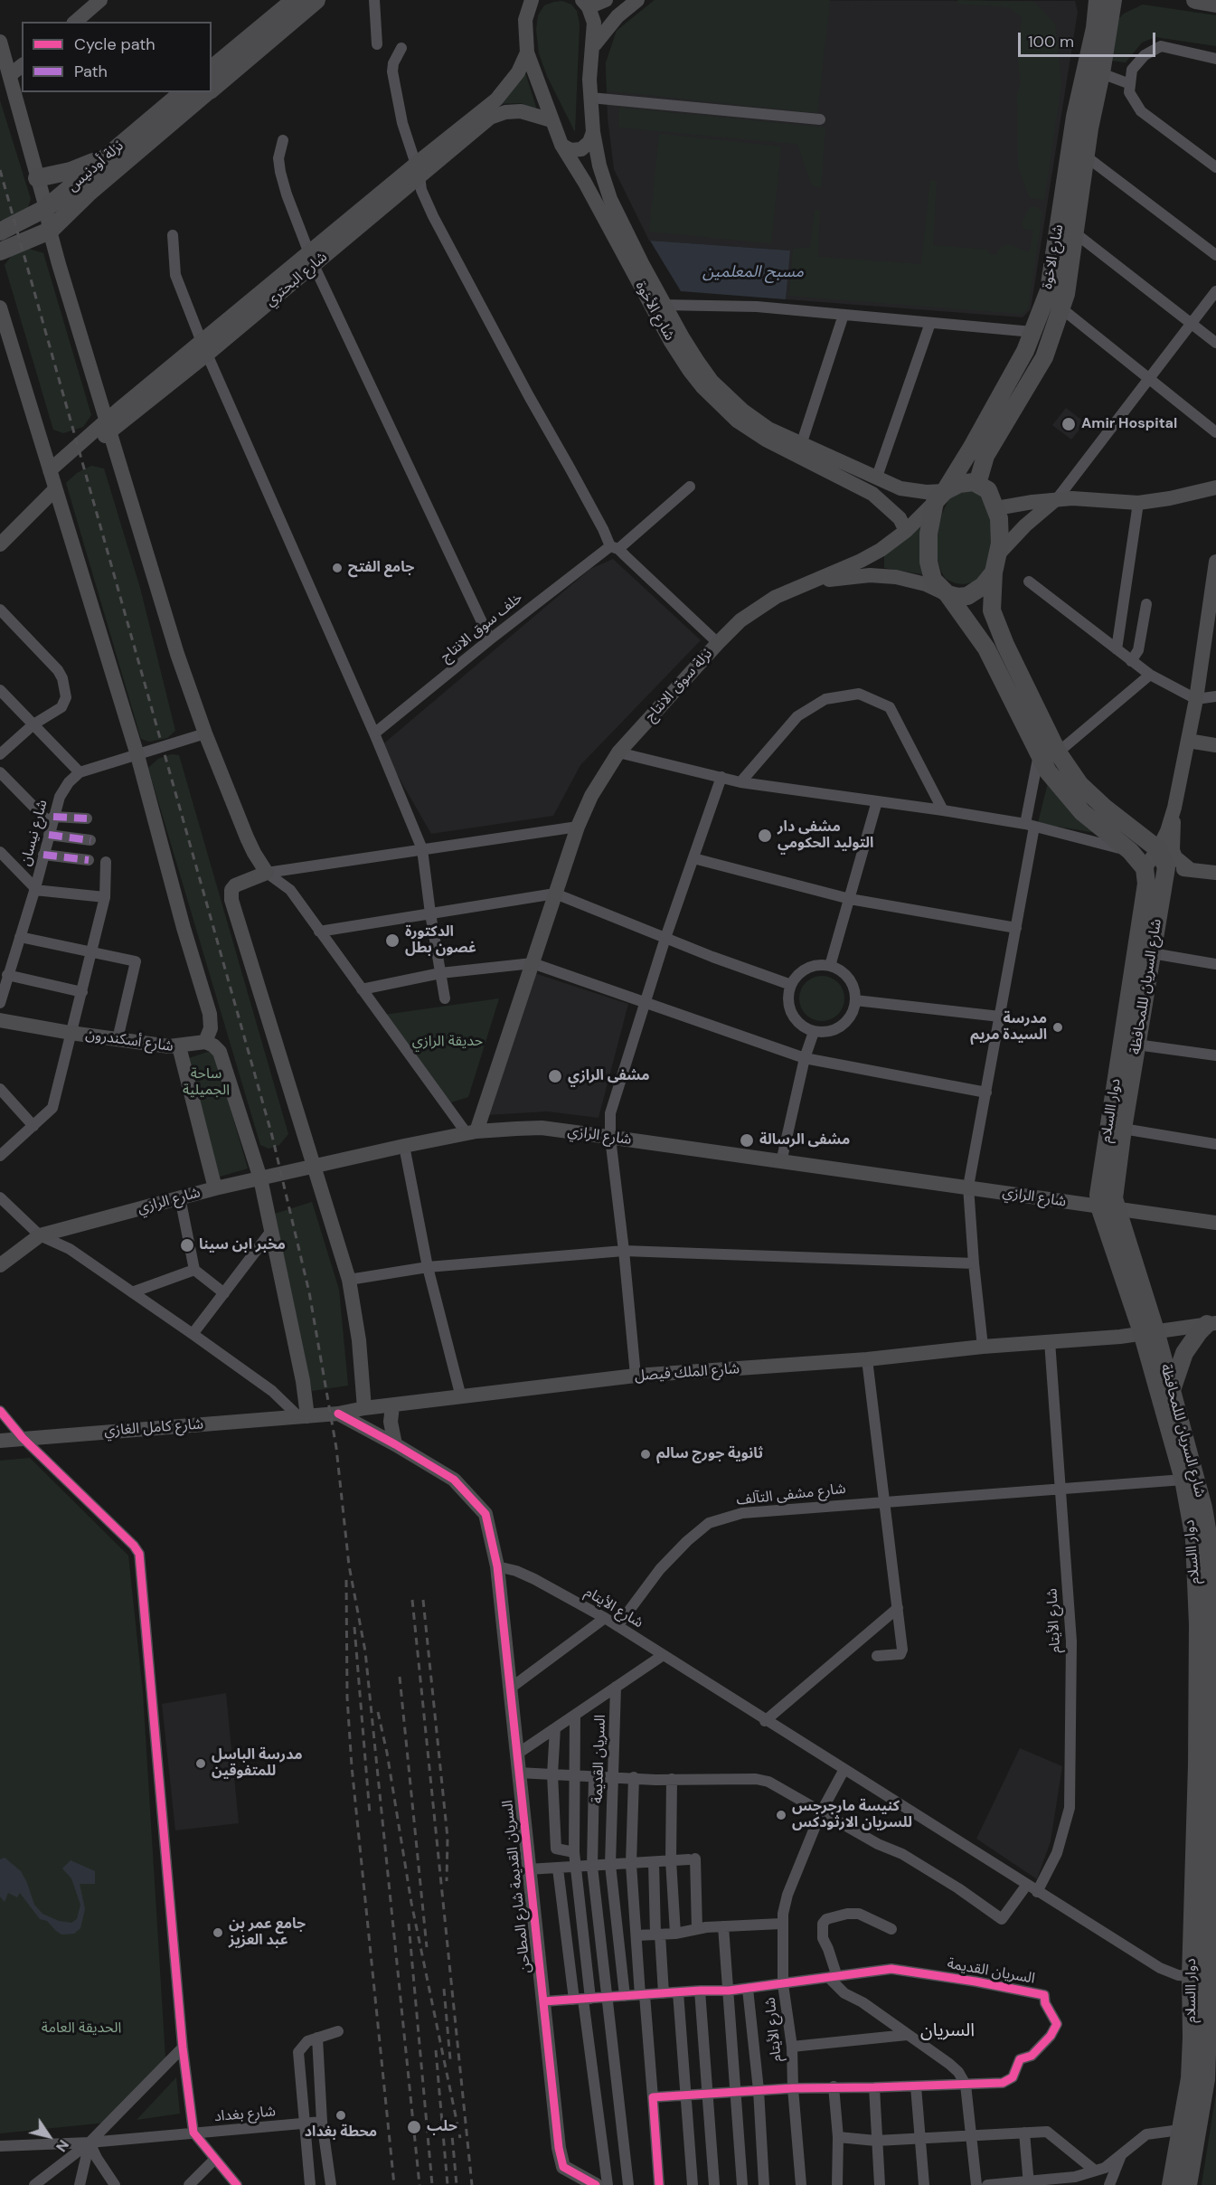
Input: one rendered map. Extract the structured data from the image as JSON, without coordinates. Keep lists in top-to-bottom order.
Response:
{
  "streets": {
    "main road": [
      "نزلة أودنيس",
      "شارع الاخوة",
      "شارع الأخوة",
      "نزلة سوق الانتاج",
      "شارع السريان لللمحافظة",
      "شارع أسكندرون",
      "دوار االسلام",
      "شارع الرازي",
      "شارع الملك فيصل",
      "شارع كامل الغازي",
      "السريان القديمة شارع المطاحن"
    ],
    "street": [
      "خلف سوق الانتاج",
      "شارع نيسان",
      "شارع مشفى التآلف",
      "شارع الأيتام",
      "السريان القديمة",
      "شارع بغداد"
    ]
  },
  "crossings": [
    ["شارع الاخوة", "شارع الأخوة"],
    ["نزلة سوق الانتاج", "شارع الرازي"],
    ["شارع السريان لللمحافظة", "دوار االسلام"],
    ["شارع السريان لللمحافظة", "شارع الرازي"],
    ["شارع السريان لللمحافظة", "شارع الملك فيصل"],
    ["شارع أسكندرون", "شارع الرازي"],
    ["دوار االسلام", "شارع الرازي"],
    ["دوار االسلام", "شارع الملك فيصل"],
    ["دوار االسلام", "شارع مشفى التآلف"],
    ["دوار االسلام", "شارع الأيتام"],
    ["شارع الملك فيصل", "شارع كامل الغازي"],
    ["شارع الملك فيصل", "شارع الأيتام"],
    ["شارع مشفى التآلف", "شارع الأيتام"],
    ["شارع الأيتام", "السريان القديمة"],
    ["شارع الأيتام", "السريان القديمة شارع المطاحن"],
    ["السريان القديمة", "السريان القديمة شارع المطاحن"]
  ],
  "districts": ["السريان"],
  "water": ["مسبح المعلمين"],
  "parks": ["حديقة الرازي", "ساحة الجميلية", "الحديقة العامة"],
  "places": [
    "Amir Hospital",
    "جامع الفتح",
    "مشفى دار التوليد الحكومي",
    "الدكتورة غصون بطل",
    "مدرسة السيدة مريم",
    "مشفى الرازي",
    "مشفى الرسالة",
    "مخبر ابن سينا",
    "ثانوية جورج سالم",
    "مدرسة الباسل للمتفوقين",
    "كنيسة مارجرجس للسريان الارثودكس",
    "جامع عمر بن عبد العزيز",
    "محطة بغداد",
    "حلب"
  ],
  "legend": ["Cycle path", "Path"],
  "scale_bar": "100 m",
  "north": "bottom right"
}
